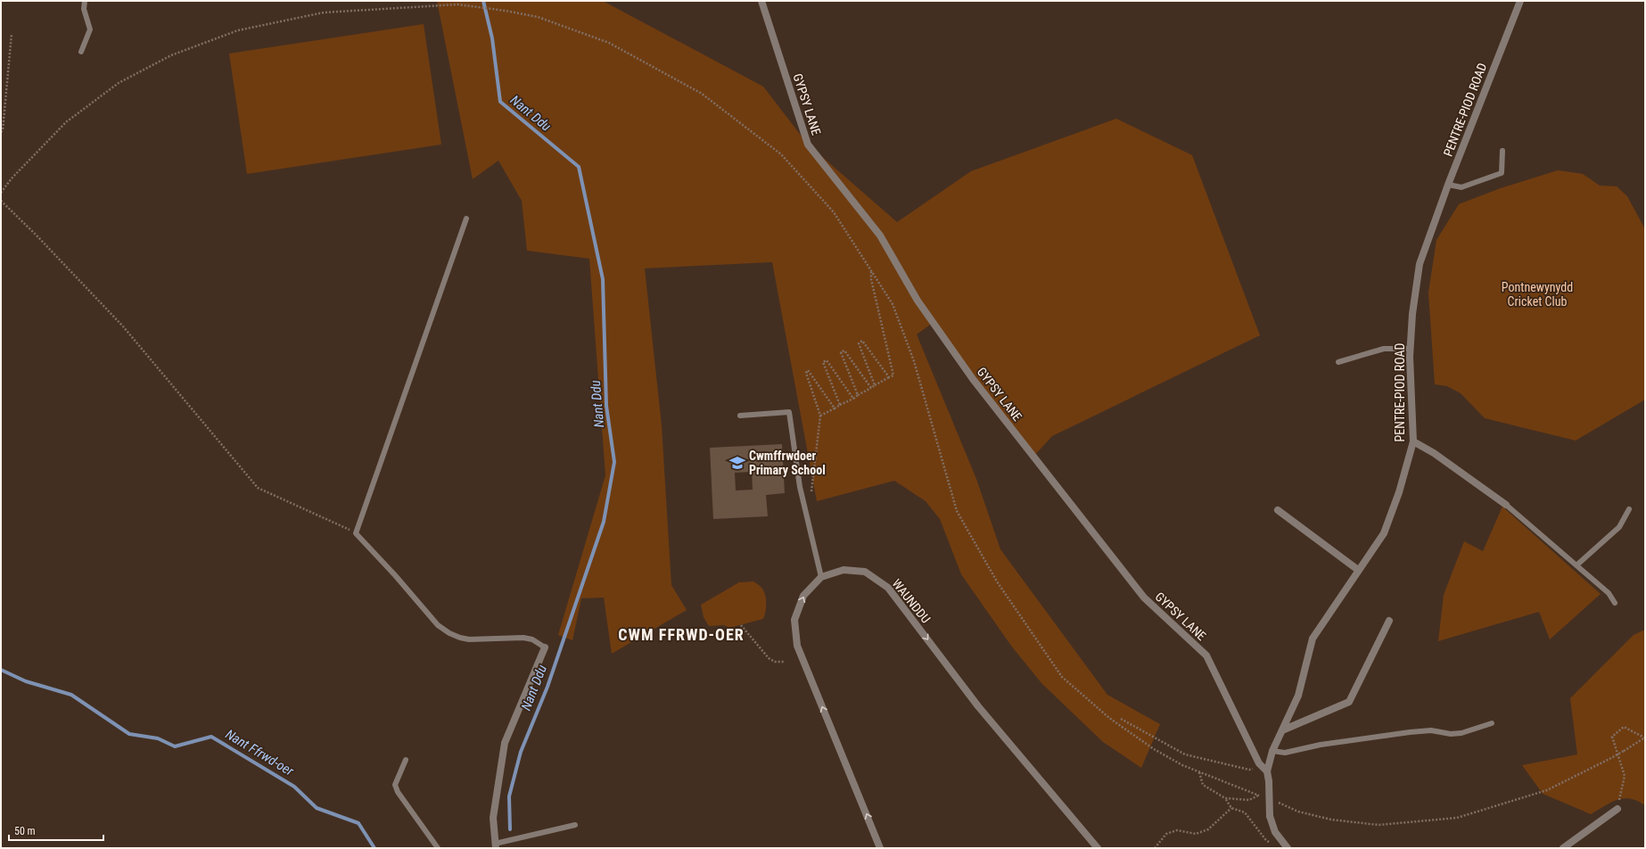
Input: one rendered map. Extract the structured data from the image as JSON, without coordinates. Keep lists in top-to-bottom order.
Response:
{
  "streets": {
    "street": ["GYPSY LANE", "PENTRE-PIOD ROAD", "WAUNDDU"]
  },
  "crossings": [
    ["GYPSY LANE", "PENTRE-PIOD ROAD"]
  ],
  "districts": ["CWM FFRWD-OER"],
  "water": ["Nant Ddu", "Nant Ffrwd-oer"],
  "parks": ["Pontnewynydd Cricket Club"],
  "places": {
    "school or university": ["Cwmffrwdoer Primary School"]
  },
  "scale_bar": "50 m"
}
